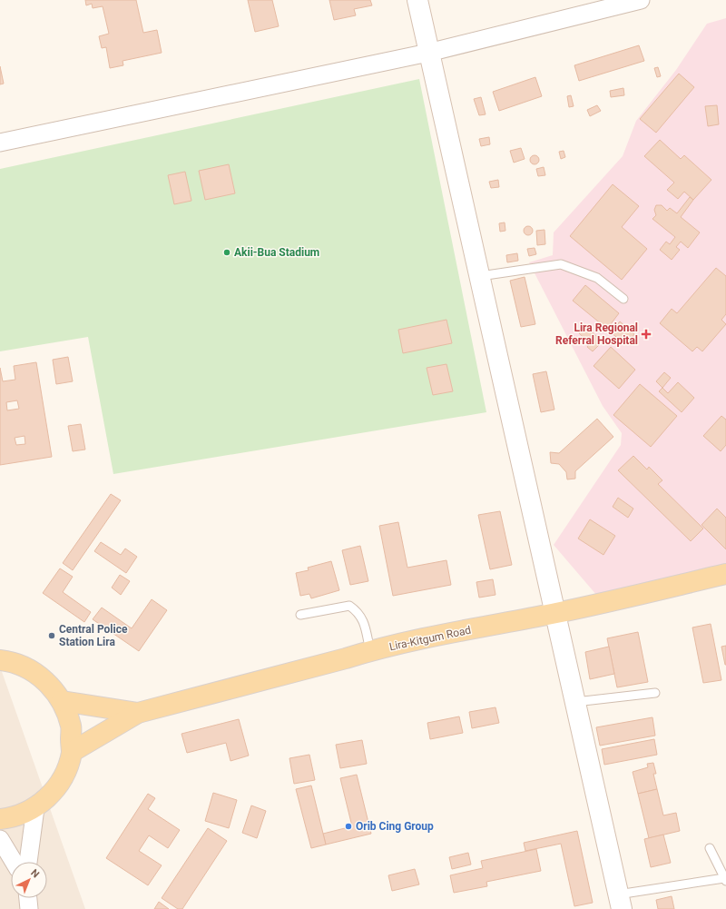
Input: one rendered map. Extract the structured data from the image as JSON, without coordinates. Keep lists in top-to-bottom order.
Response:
{
  "streets": {
    "main road": ["Lira-Kitgum Road"]
  },
  "places": {
    "other": ["Akii-Bua Stadium", "Central Police Station Lira", "Orib Cing Group"],
    "health": ["Lira Regional Referral Hospital"]
  },
  "north": "top right"
}
